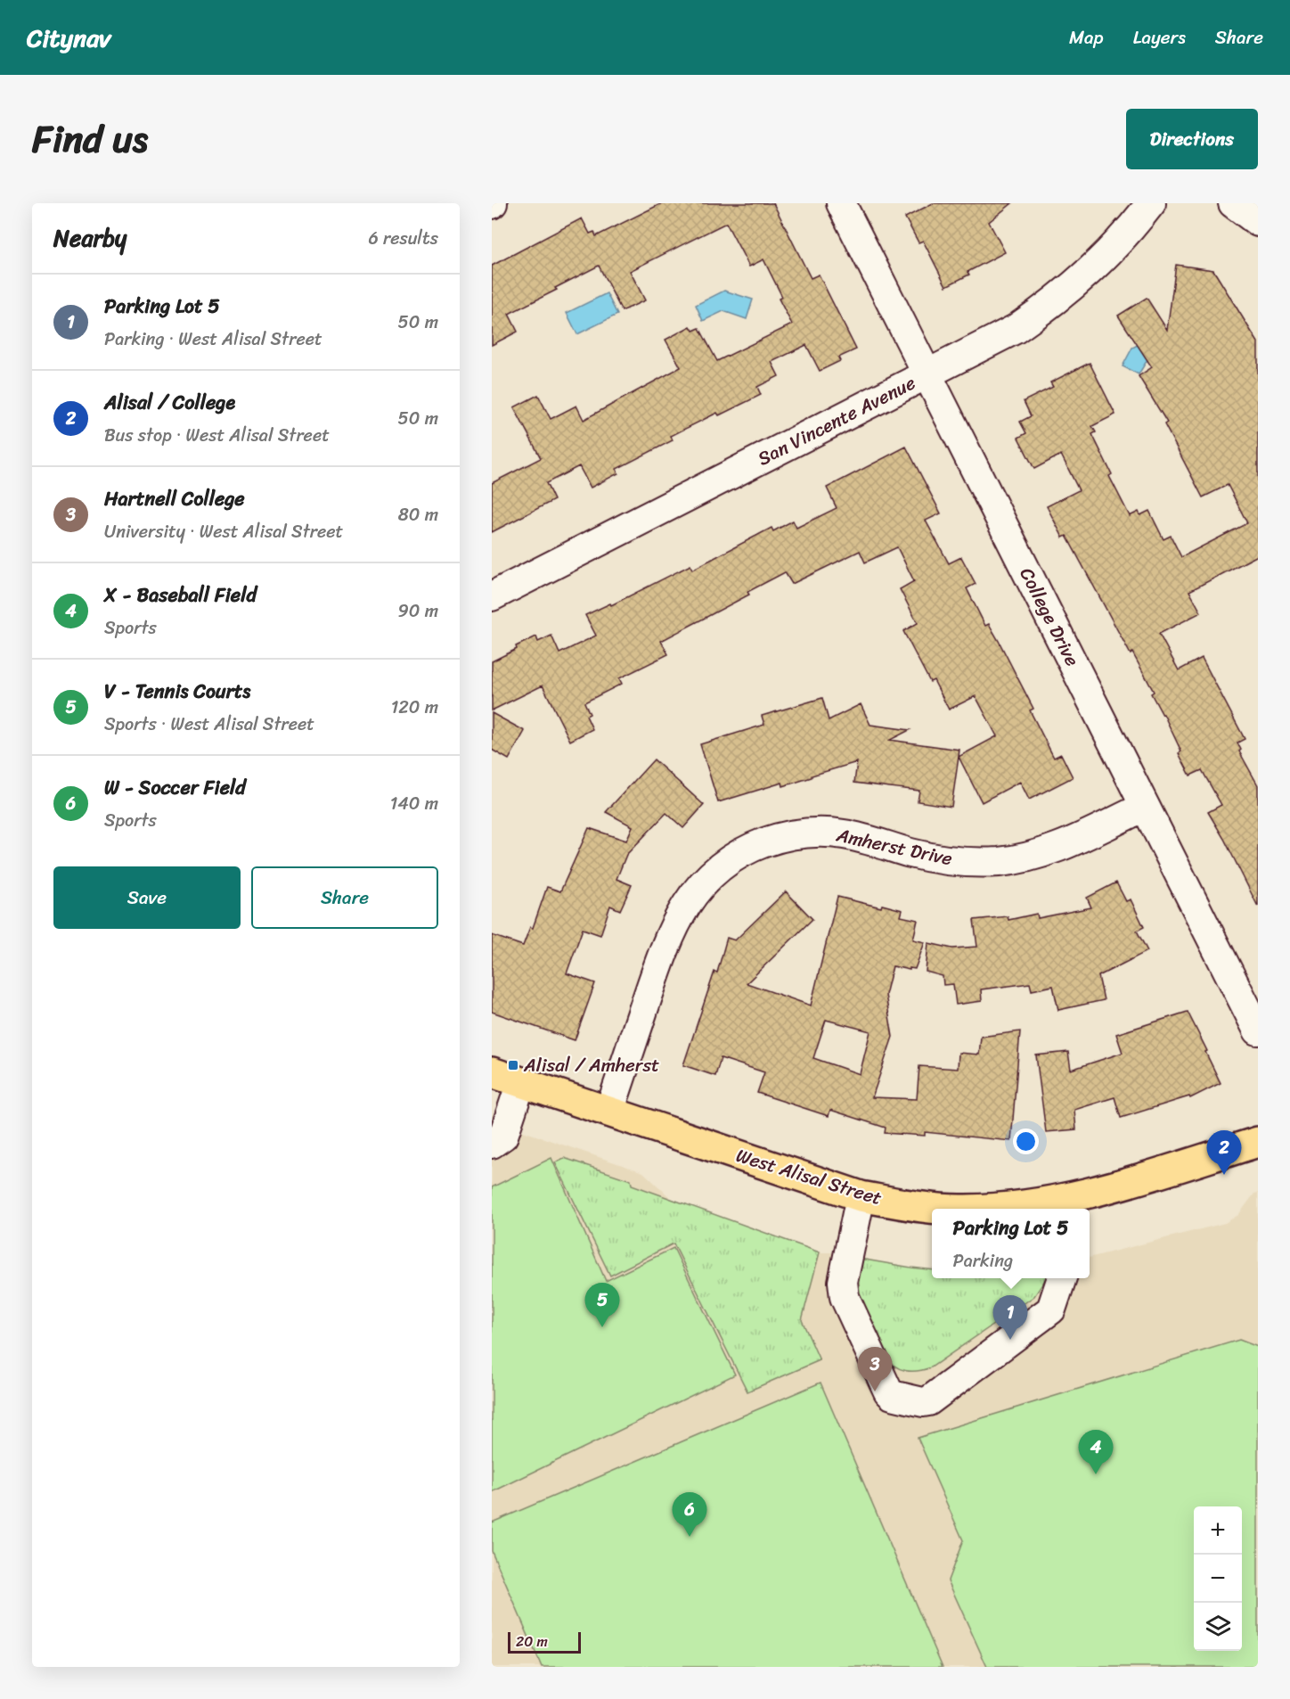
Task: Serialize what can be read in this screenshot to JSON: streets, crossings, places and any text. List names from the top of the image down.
{
  "streets": {
    "main road": ["West Alisal Street"],
    "street": ["San Vincente Avenue", "College Drive", "Amherst Drive"]
  },
  "crossings": [
    ["San Vincente Avenue", "College Drive"],
    ["College Drive", "Amherst Drive"],
    ["Amherst Drive", "West Alisal Street"]
  ],
  "places": {
    "transit": ["Alisal / Amherst"]
  },
  "scale_bar": "20 m",
  "page": {
    "header": "Citynav",
    "nav": ["Map", "Layers", "Share"],
    "title": "Find us",
    "buttons": [
      "Directions",
      ["Save", "Share"]
    ],
    "heading": ["Nearby", "6 results"],
    "list": [
      {
        "mark": "1",
        "name": "Parking Lot 5",
        "note": "Parking · West Alisal Street",
        "value": "50 m"
      },
      {
        "mark": "2",
        "name": "Alisal / College",
        "note": "Bus stop · West Alisal Street",
        "value": "50 m"
      },
      {
        "mark": "3",
        "name": "Hartnell College",
        "note": "University · West Alisal Street",
        "value": "80 m"
      },
      {
        "mark": "4",
        "name": "X - Baseball Field",
        "note": "Sports",
        "value": "90 m"
      },
      {
        "mark": "5",
        "name": "V - Tennis Courts",
        "note": "Sports · West Alisal Street",
        "value": "120 m"
      },
      {
        "mark": "6",
        "name": "W - Soccer Field",
        "note": "Sports",
        "value": "140 m"
      }
    ],
    "pins": [
      "2",
      "5",
      "1",
      "3",
      "4",
      "6"
    ],
    "popup": ["Parking Lot 5", "Parking"],
    "map_buttons": ["+", "−"],
    "scale": "20 m"
  }
}
